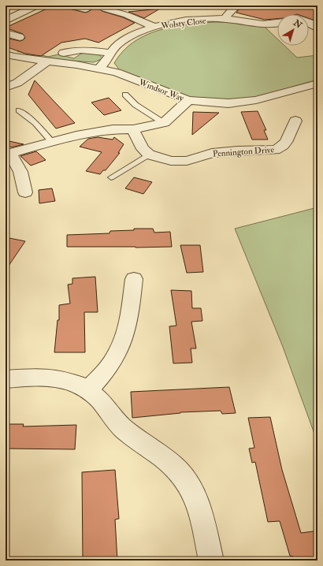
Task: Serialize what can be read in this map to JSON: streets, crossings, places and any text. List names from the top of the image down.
{
  "streets": {
    "street": ["Wolsty Close", "Windsor Way", "Pennington Drive"]
  },
  "crossings": [
    ["Wolsty Close", "Windsor Way"]
  ],
  "north": "top right"
}
